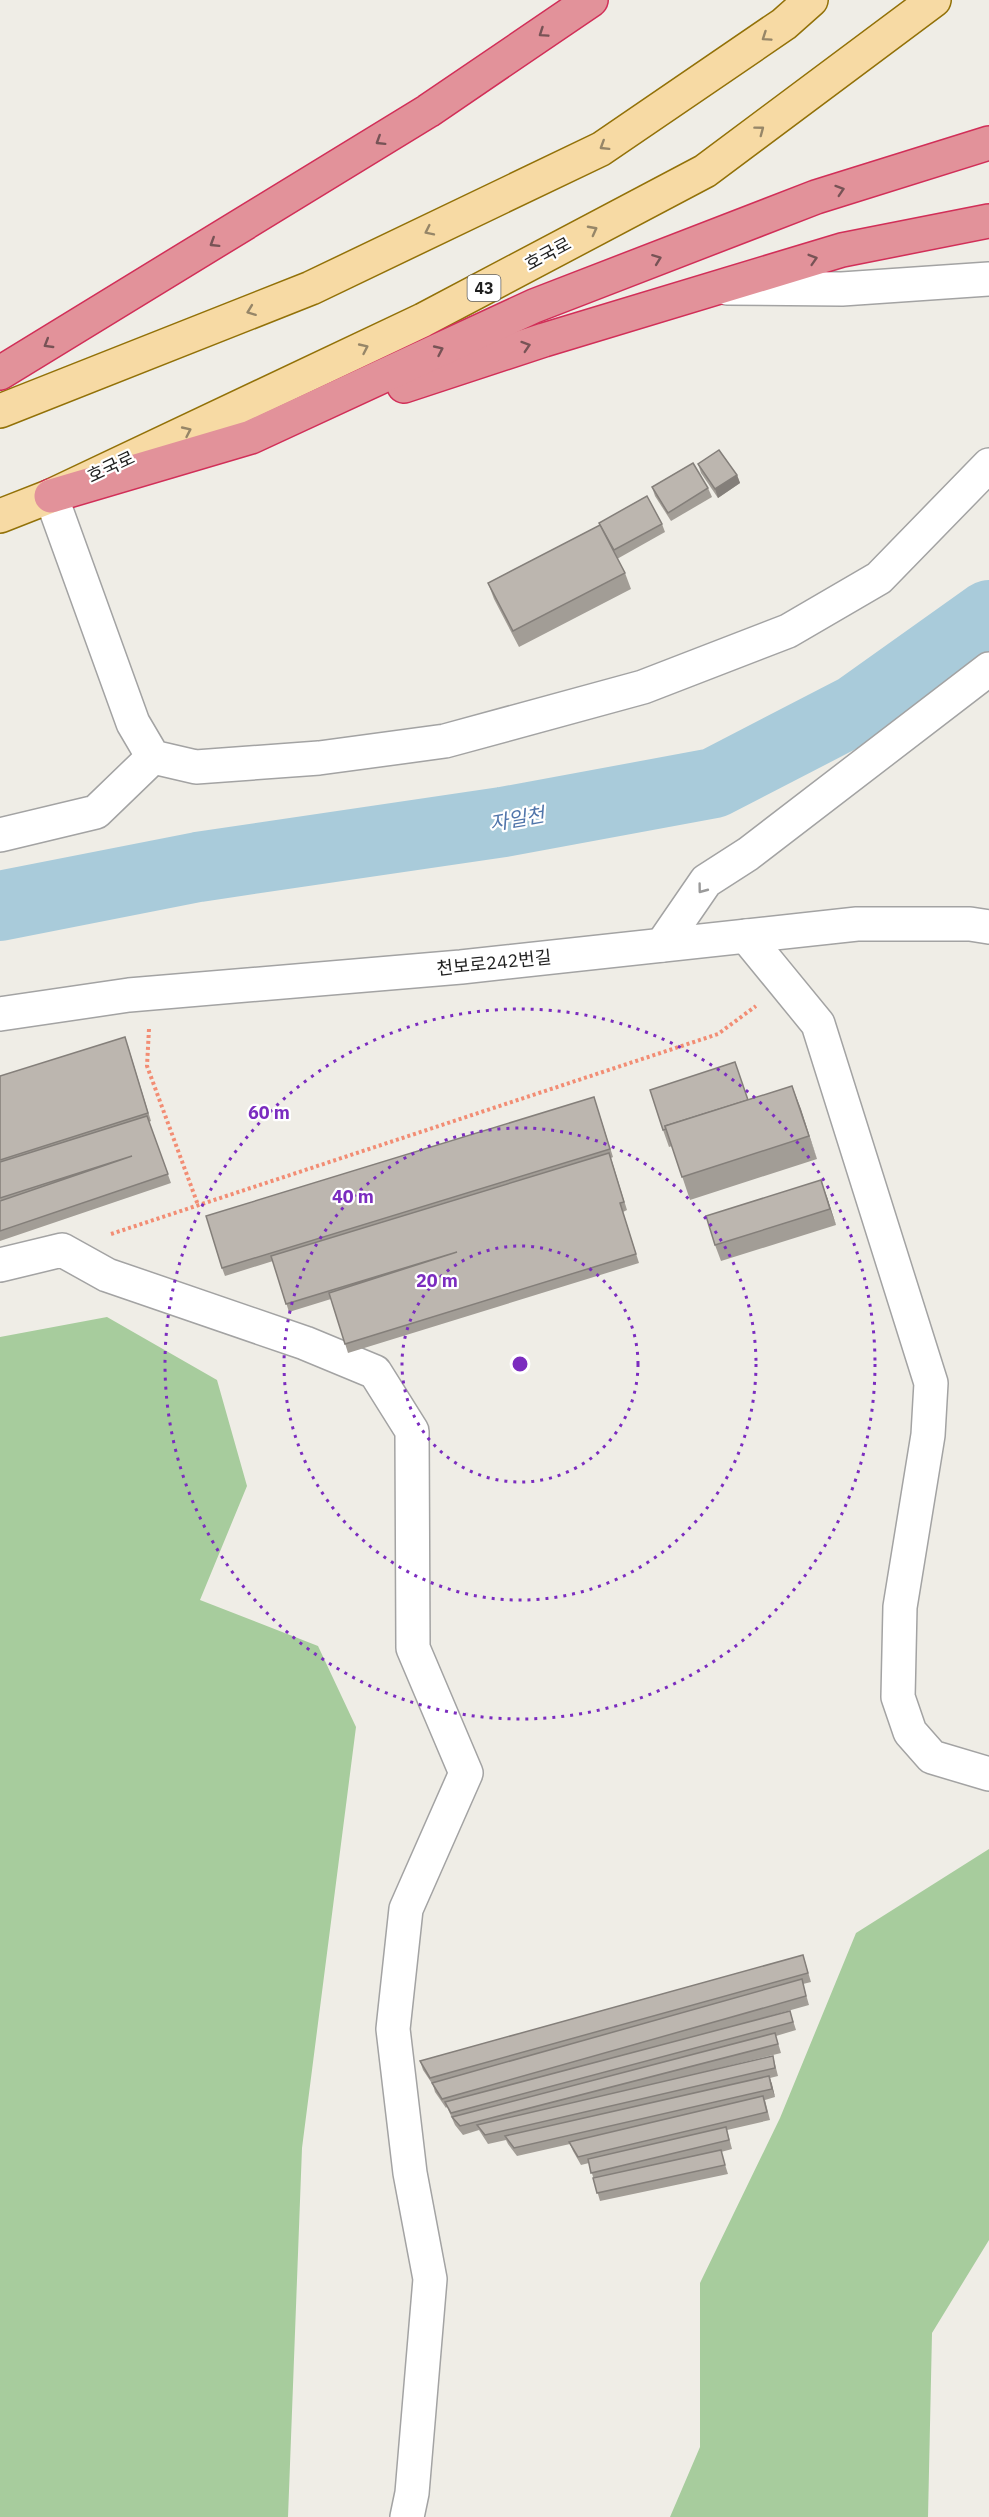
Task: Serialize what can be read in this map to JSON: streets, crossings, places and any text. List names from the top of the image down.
{
  "streets": {
    "main road": ["호국로", "43"],
    "street": ["천보로242번길"]
  },
  "water": ["자일천"],
  "rings": ["60 m", "40 m", "20 m"]
}
